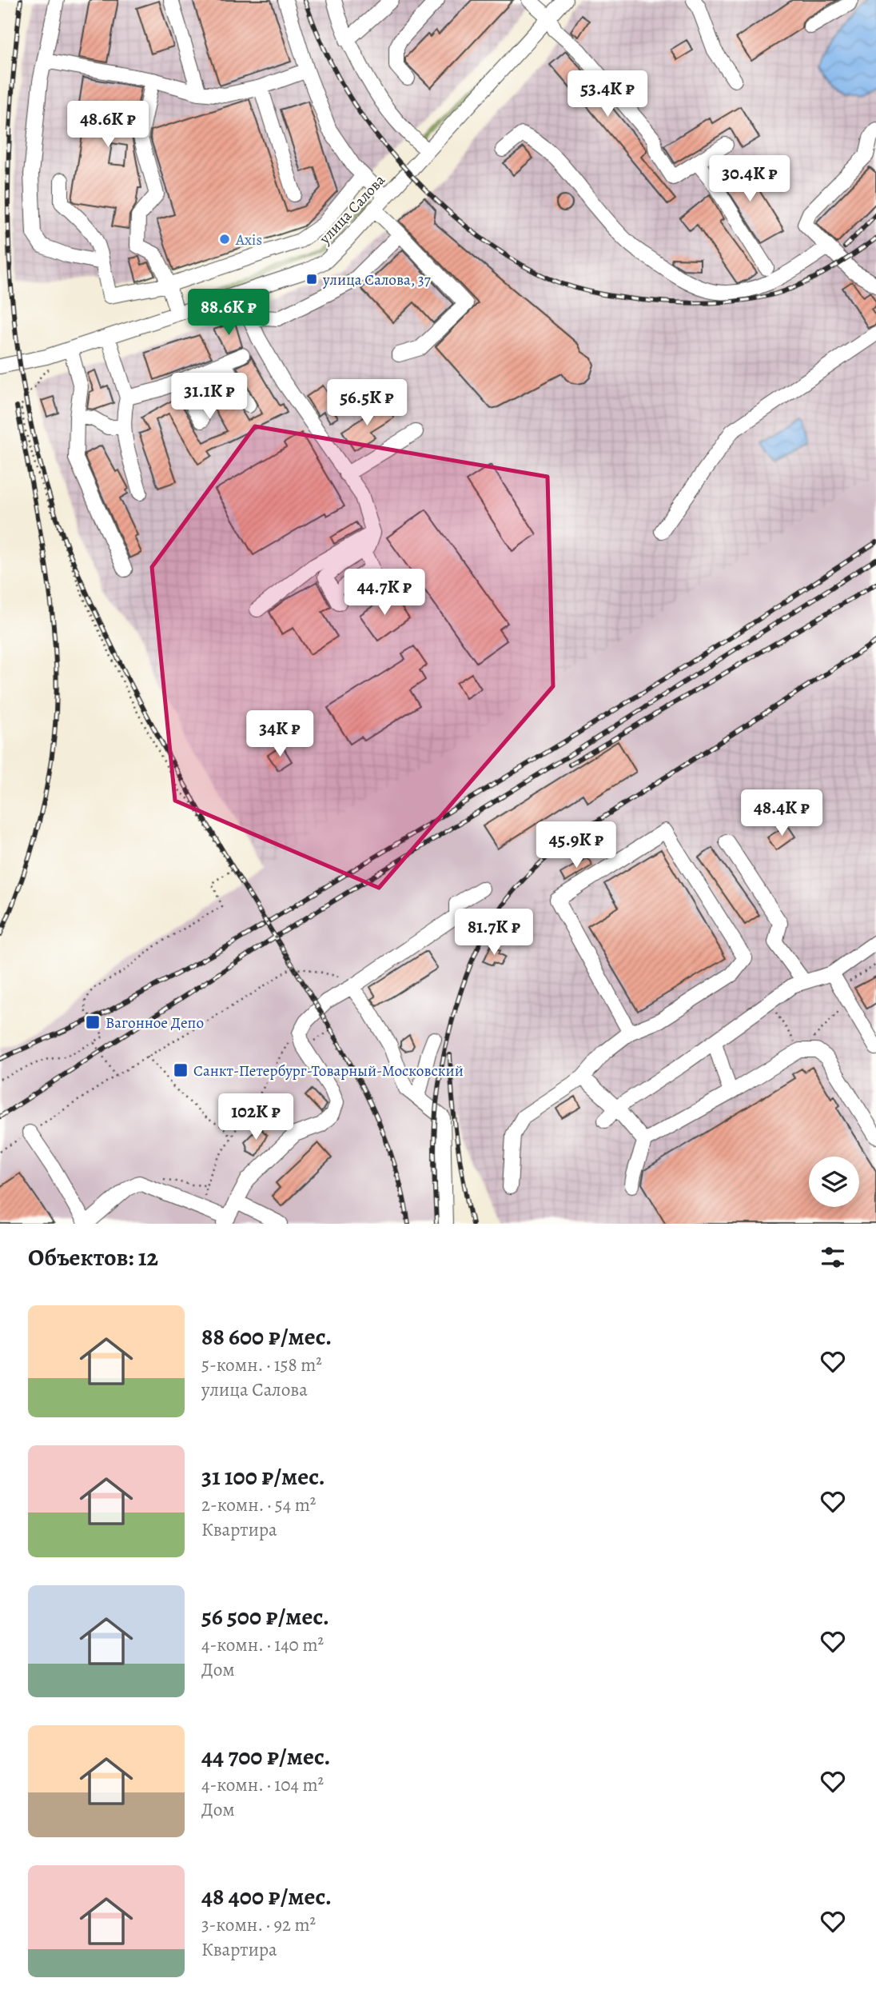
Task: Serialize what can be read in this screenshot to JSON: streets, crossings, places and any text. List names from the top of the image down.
{
  "streets": {
    "street": ["улица Салова"]
  },
  "places": {
    "other": ["Axis"],
    "transit": ["улица Салова, 37", "Вагонное Депо", "Санкт-Петербург-Товарный-Московский"]
  },
  "page": {
    "price": [
      "53.4K ₽",
      "48.6K ₽",
      "30.4K ₽",
      "88.6K ₽",
      "31.1K ₽",
      "56.5K ₽",
      "44.7K ₽",
      "34K ₽",
      "48.4K ₽",
      "45.9K ₽",
      "81.7K ₽",
      "102K ₽"
    ],
    "heading": "Объектов: 12",
    "list": [
      {
        "name": "88 600 ₽/мес.",
        "note": "5-комн. · 158 m² · улица Салова"
      },
      {
        "name": "31 100 ₽/мес.",
        "note": "2-комн. · 54 m² · Квартира"
      },
      {
        "name": "56 500 ₽/мес.",
        "note": "4-комн. · 140 m² · Дом"
      },
      {
        "name": "44 700 ₽/мес.",
        "note": "4-комн. · 104 m² · Дом"
      },
      {
        "name": "48 400 ₽/мес.",
        "note": "3-комн. · 92 m² · Квартира"
      }
    ]
  }
}
